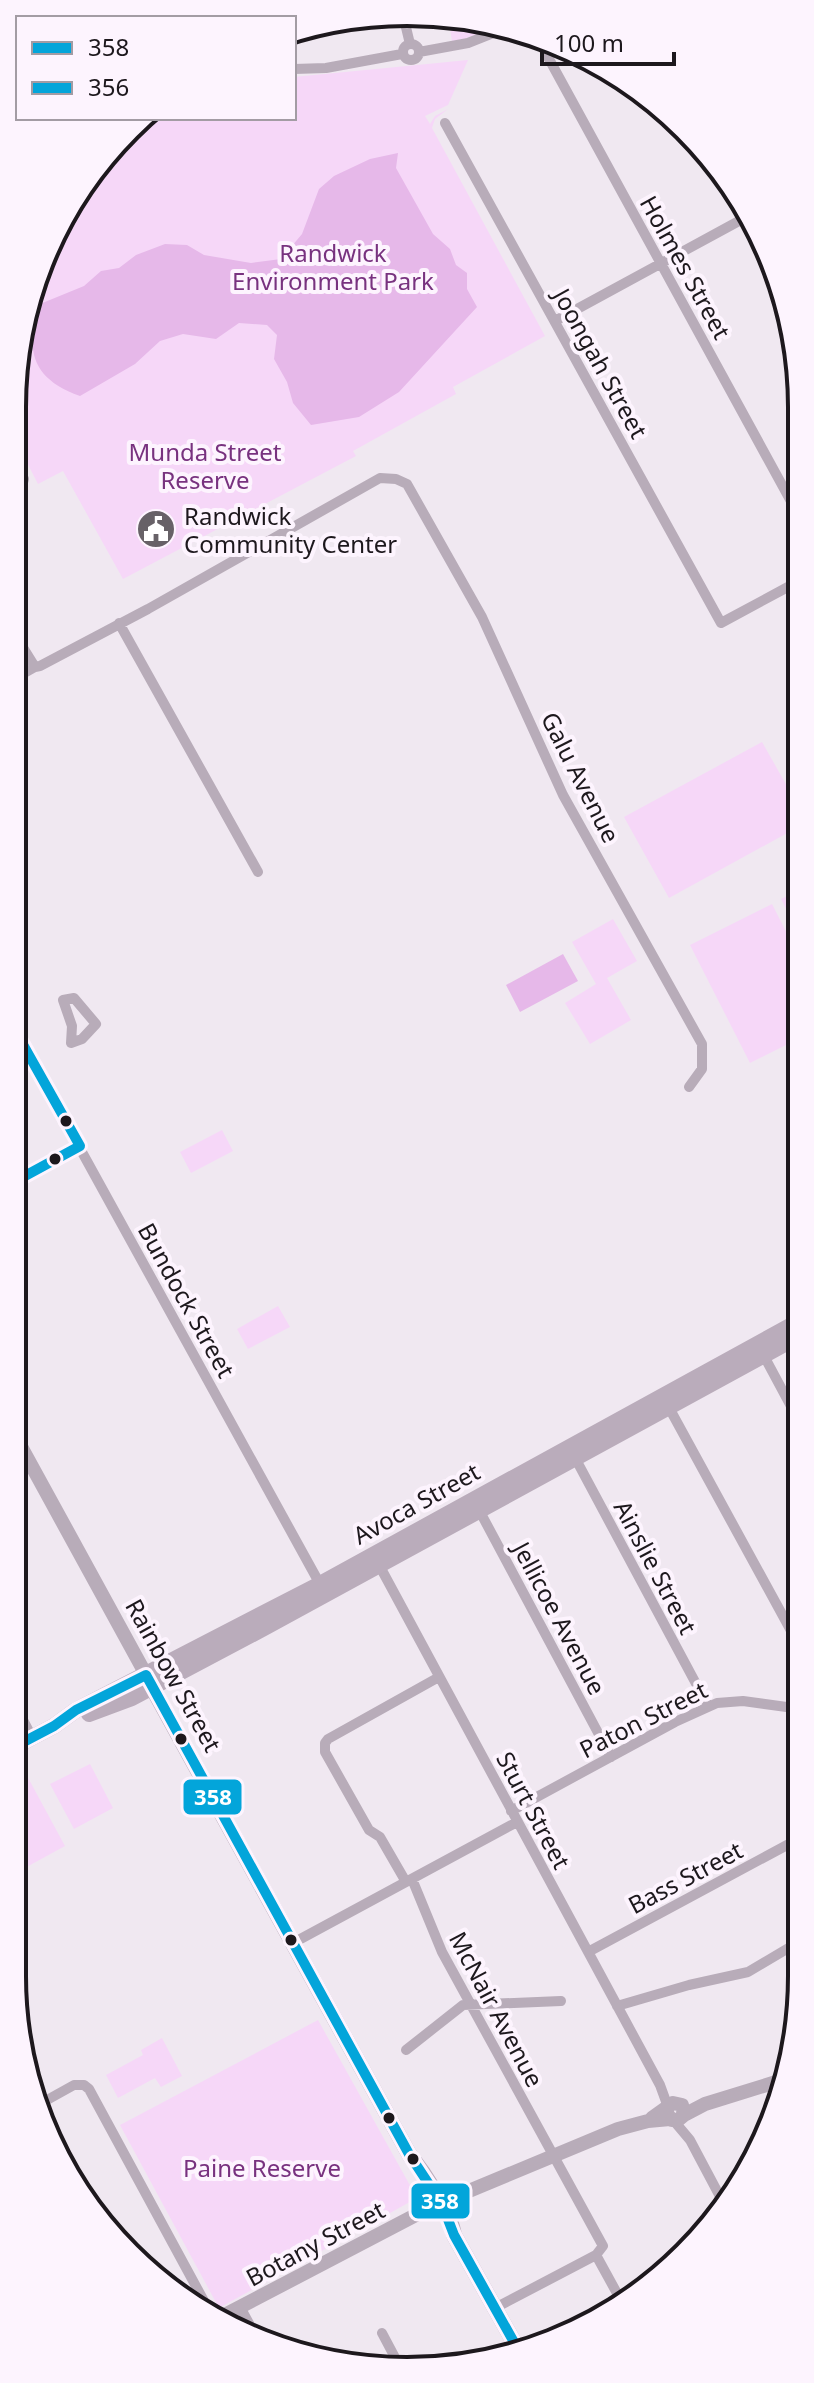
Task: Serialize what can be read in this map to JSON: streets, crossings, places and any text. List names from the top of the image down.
{
  "streets": {
    "main road": ["Avoca Street", "Rainbow Street"],
    "street": [
      "Holmes Street",
      "Joongah Street",
      "Galu Avenue",
      "Bundock Street",
      "Ainslie Street",
      "Jellicoe Avenue",
      "Paton Street",
      "Sturt Street",
      "Bass Street",
      "McNair Avenue",
      "Botany Street"
    ]
  },
  "crossings": [
    ["Bundock Street", "Avoca Street"],
    ["Avoca Street", "Ainslie Street"],
    ["Avoca Street", "Jellicoe Avenue"],
    ["Avoca Street", "Rainbow Street"],
    ["Avoca Street", "Sturt Street"],
    ["Ainslie Street", "Paton Street"],
    ["Jellicoe Avenue", "Paton Street"],
    ["Rainbow Street", "Botany Street"],
    ["Paton Street", "Sturt Street"],
    ["Sturt Street", "Bass Street"],
    ["Sturt Street", "McNair Avenue"],
    ["Sturt Street", "Botany Street"],
    ["McNair Avenue", "Botany Street"]
  ],
  "parks": ["Randwick Environment Park", "Munda Street Reserve", "Paine Reserve"],
  "places": {
    "public building": ["Randwick Community Center"]
  },
  "lines": ["transit line 356", "transit line 358"],
  "legend": ["358", "356"],
  "scale_bar": "100 m"
}
